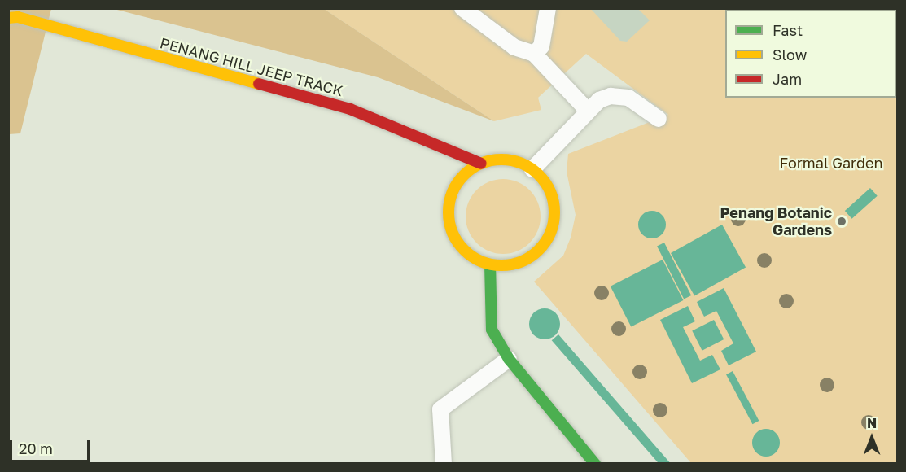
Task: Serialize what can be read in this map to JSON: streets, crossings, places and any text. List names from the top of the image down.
{
  "streets": {
    "street": ["PENANG HILL JEEP TRACK"]
  },
  "parks": ["Formal Garden"],
  "places": ["Penang Botanic Gardens"],
  "legend": ["Fast", "Slow", "Jam"],
  "scale_bar": "20 m",
  "north": "top"
}
